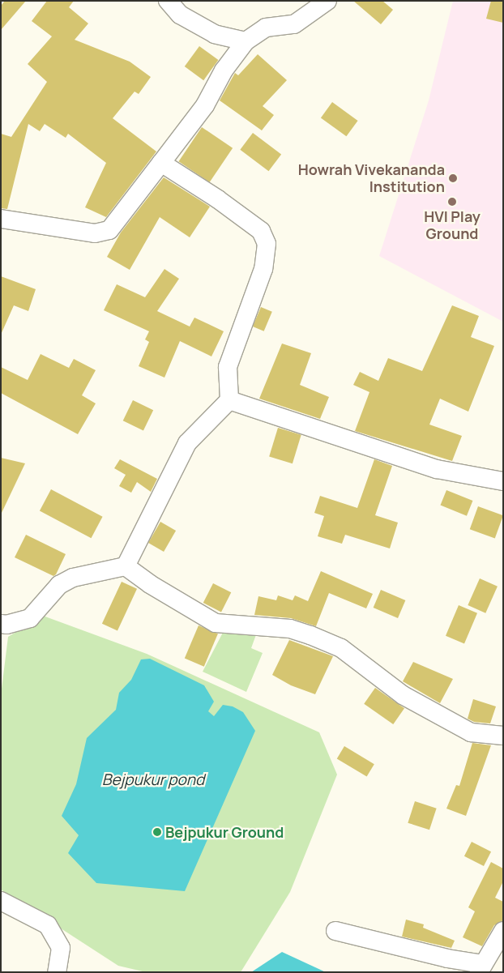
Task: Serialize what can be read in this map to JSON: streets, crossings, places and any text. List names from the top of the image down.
{
  "water": ["Bejpukur pond"],
  "places": ["Howrah Vivekananda Institution", "HVI Play Ground", "Bejpukur Ground"]
}
